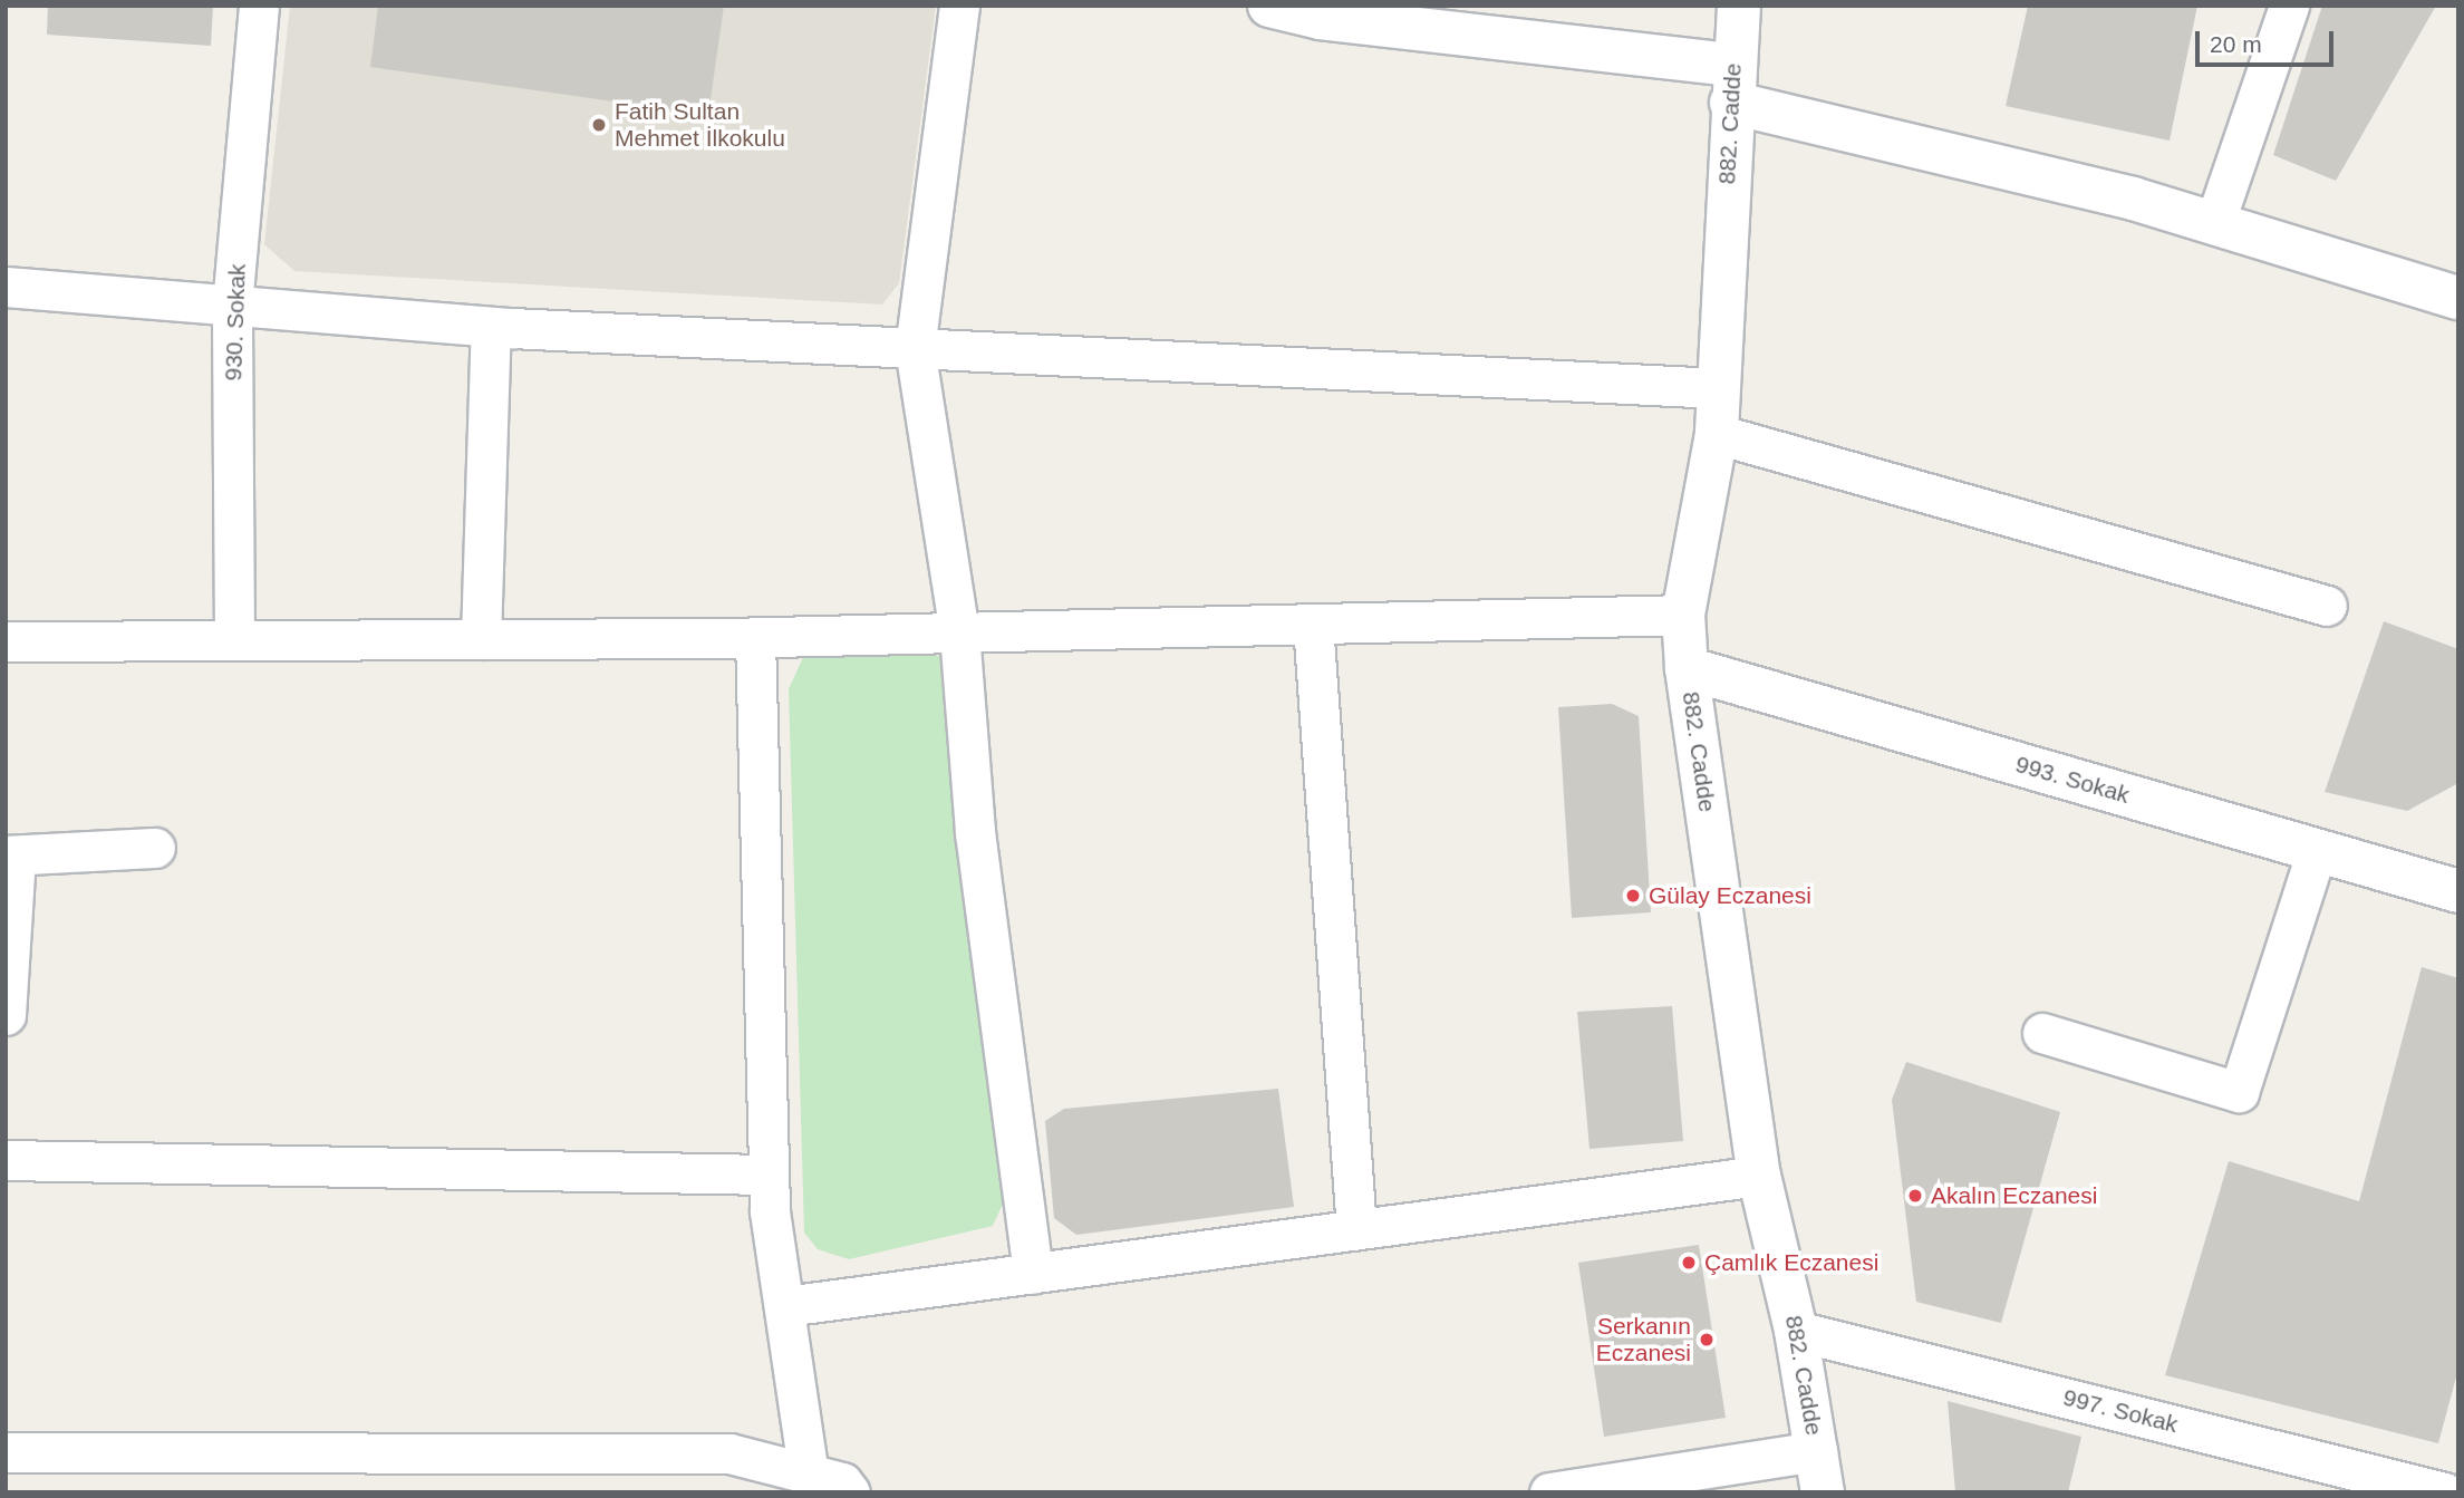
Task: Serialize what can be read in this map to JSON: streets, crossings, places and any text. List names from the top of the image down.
{
  "streets": {
    "street": [
      "882. Cadde",
      "930. Sokak",
      "993. Sokak",
      "997. Sokak"
    ]
  },
  "crossings": [
    ["882. Cadde", "993. Sokak"],
    ["882. Cadde", "997. Sokak"]
  ],
  "places": [
    "Fatih Sultan Mehmet İlkokulu",
    "Gülay Eczanesi",
    "Akalın Eczanesi",
    "Çamlık Eczanesi",
    "Serkanın Eczanesi"
  ],
  "scale_bar": "20 m"
}
